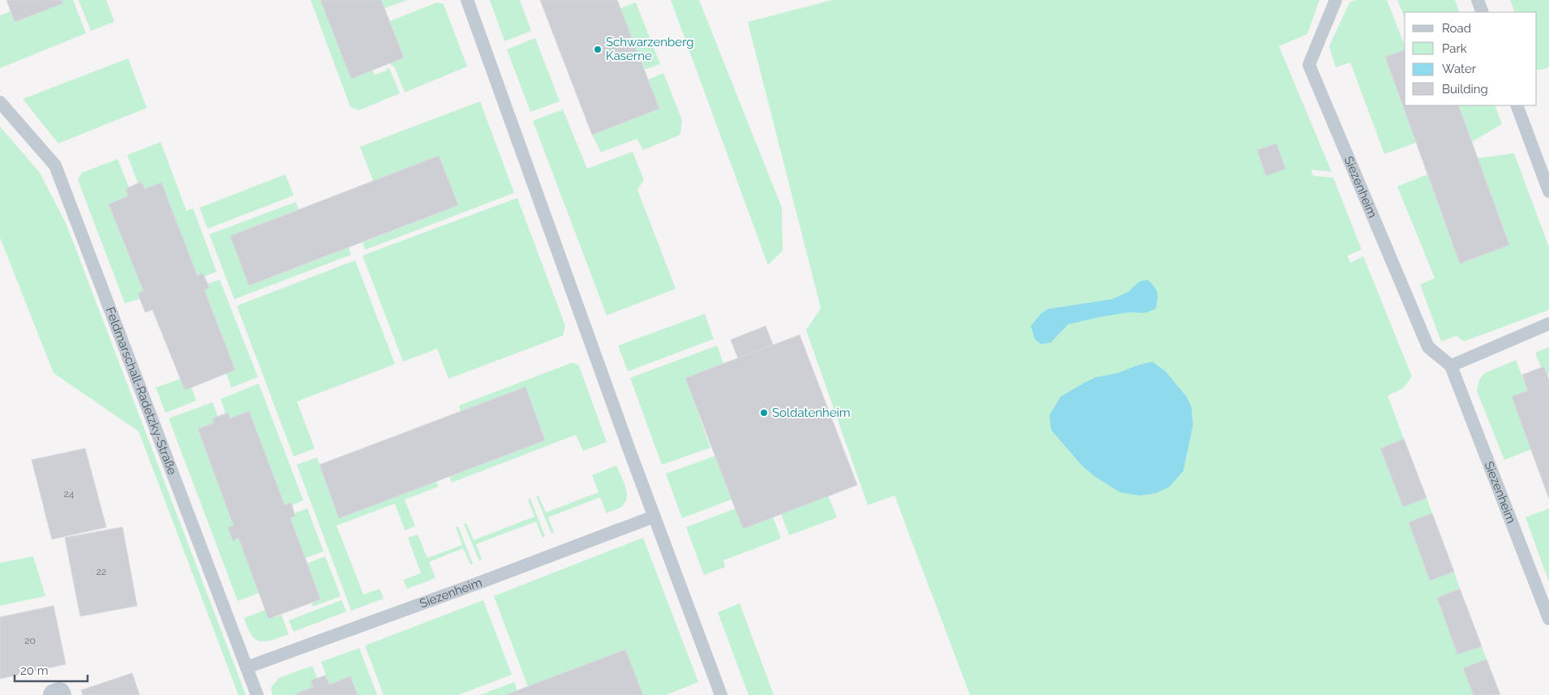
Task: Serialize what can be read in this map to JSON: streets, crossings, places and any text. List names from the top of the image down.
{
  "streets": {
    "lane": ["Siezenheim", "Feldmarschall-Radetzky-Straße"]
  },
  "crossings": [
    ["Siezenheim", "Feldmarschall-Radetzky-Straße"]
  ],
  "places": ["Schwarzenberg Kaserne", "Soldatenheim"],
  "house_numbers": ["24", "22", "20"],
  "legend": [
    "Road",
    "Park",
    "Water",
    "Building"
  ],
  "scale_bar": "20 m"
}
